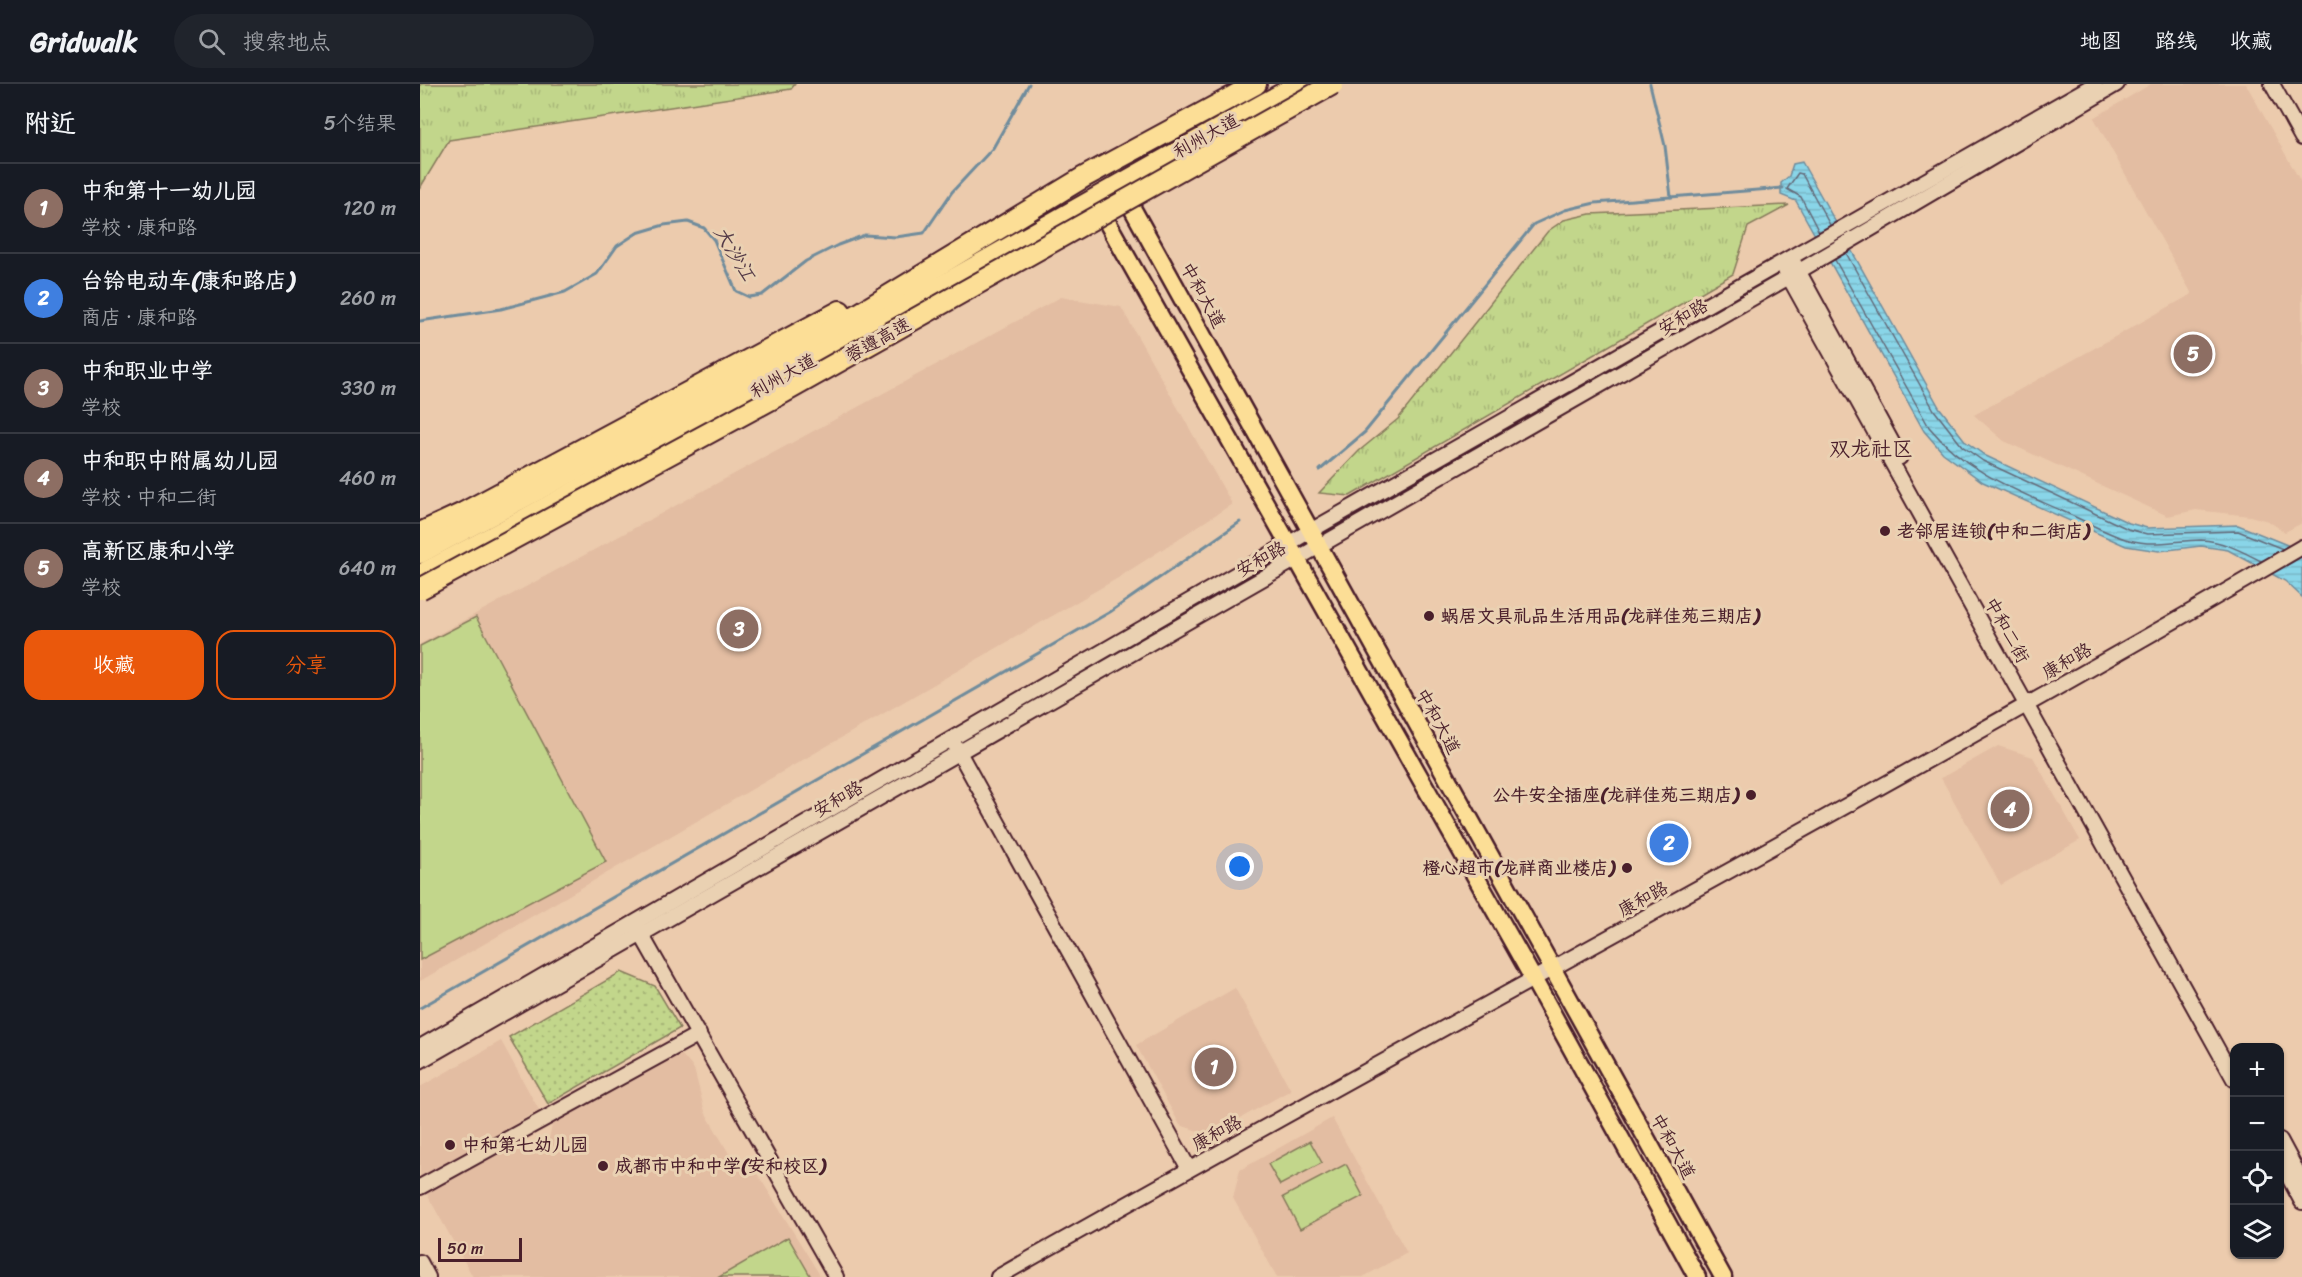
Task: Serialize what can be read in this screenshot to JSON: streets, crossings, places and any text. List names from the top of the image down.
{
  "streets": {
    "highway": ["利州大道", "蓉遵高速"],
    "main road": ["中和大道"],
    "street": ["安和路", "中和二街", "康和路"]
  },
  "crossings": [
    ["利州大道", "中和大道"],
    ["中和大道", "安和路"],
    ["中和大道", "康和路"],
    ["安和路", "中和二街"],
    ["中和二街", "康和路"]
  ],
  "districts": ["双龙社区"],
  "water": ["大沙江"],
  "places": [
    "老邻居连锁(中和二街店)",
    "蜗居文具礼品生活用品(龙祥佳苑三期店)",
    "公牛安全插座(龙祥佳苑三期店)",
    "橙心超市(龙祥商业楼店)",
    "中和第七幼儿园",
    "成都市中和中学(安和校区)"
  ],
  "scale_bar": "50 m",
  "page": {
    "header": "Gridwalk",
    "search": "搜索地点",
    "nav": ["地图", "路线", "收藏"],
    "heading": ["附近", "5个结果"],
    "list": [
      {
        "mark": "1",
        "name": "中和第十一幼儿园",
        "note": "学校 · 康和路",
        "value": "120 m"
      },
      {
        "mark": "2",
        "name": "台铃电动车(康和路店)",
        "note": "商店 · 康和路",
        "value": "260 m"
      },
      {
        "mark": "3",
        "name": "中和职业中学",
        "note": "学校",
        "value": "330 m"
      },
      {
        "mark": "4",
        "name": "中和职中附属幼儿园",
        "note": "学校 · 中和二街",
        "value": "460 m"
      },
      {
        "mark": "5",
        "name": "高新区康和小学",
        "note": "学校",
        "value": "640 m"
      }
    ],
    "pins": [
      "5",
      "3",
      "4",
      "2",
      "1"
    ],
    "buttons": ["收藏", "分享"],
    "map_buttons": ["+", "−"],
    "scale": "50 m"
  }
}
